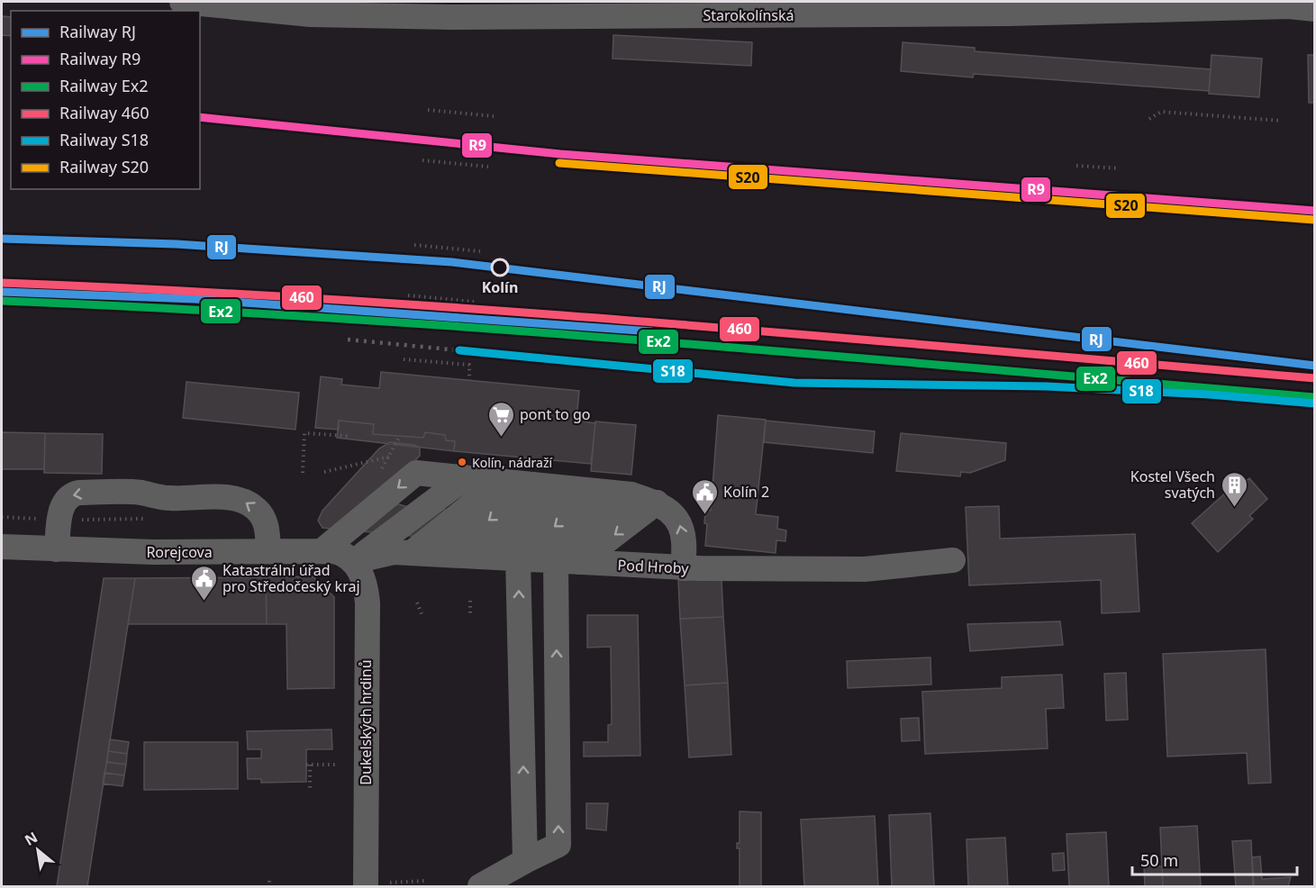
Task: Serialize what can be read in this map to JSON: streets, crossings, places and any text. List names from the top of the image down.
{
  "streets": {
    "street": [
      "Starokolínská",
      "Rorejcova",
      "Pod Hroby",
      "Dukelských hrdinů"
    ]
  },
  "crossings": [
    ["Rorejcova", "Pod Hroby"],
    ["Rorejcova", "Dukelských hrdinů"],
    ["Pod Hroby", "Dukelských hrdinů"]
  ],
  "places": {
    "other": ["Kolín", "Kolín, nádraží"],
    "supermarket": ["pont to go"],
    "building": ["Kostel Všech svatých"],
    "public building": ["Kolín 2", "Katastrální úřad pro Středočeský kraj"]
  },
  "lines": [
    "rail line R9",
    "rail line S20",
    "rail line RJ",
    "rail line 460",
    "rail line Ex2",
    "rail line S18"
  ],
  "legend": [
    "Railway RJ",
    "Railway R9",
    "Railway Ex2",
    "Railway 460",
    "Railway S18",
    "Railway S20"
  ],
  "scale_bar": "50 m",
  "north": "top left"
}
